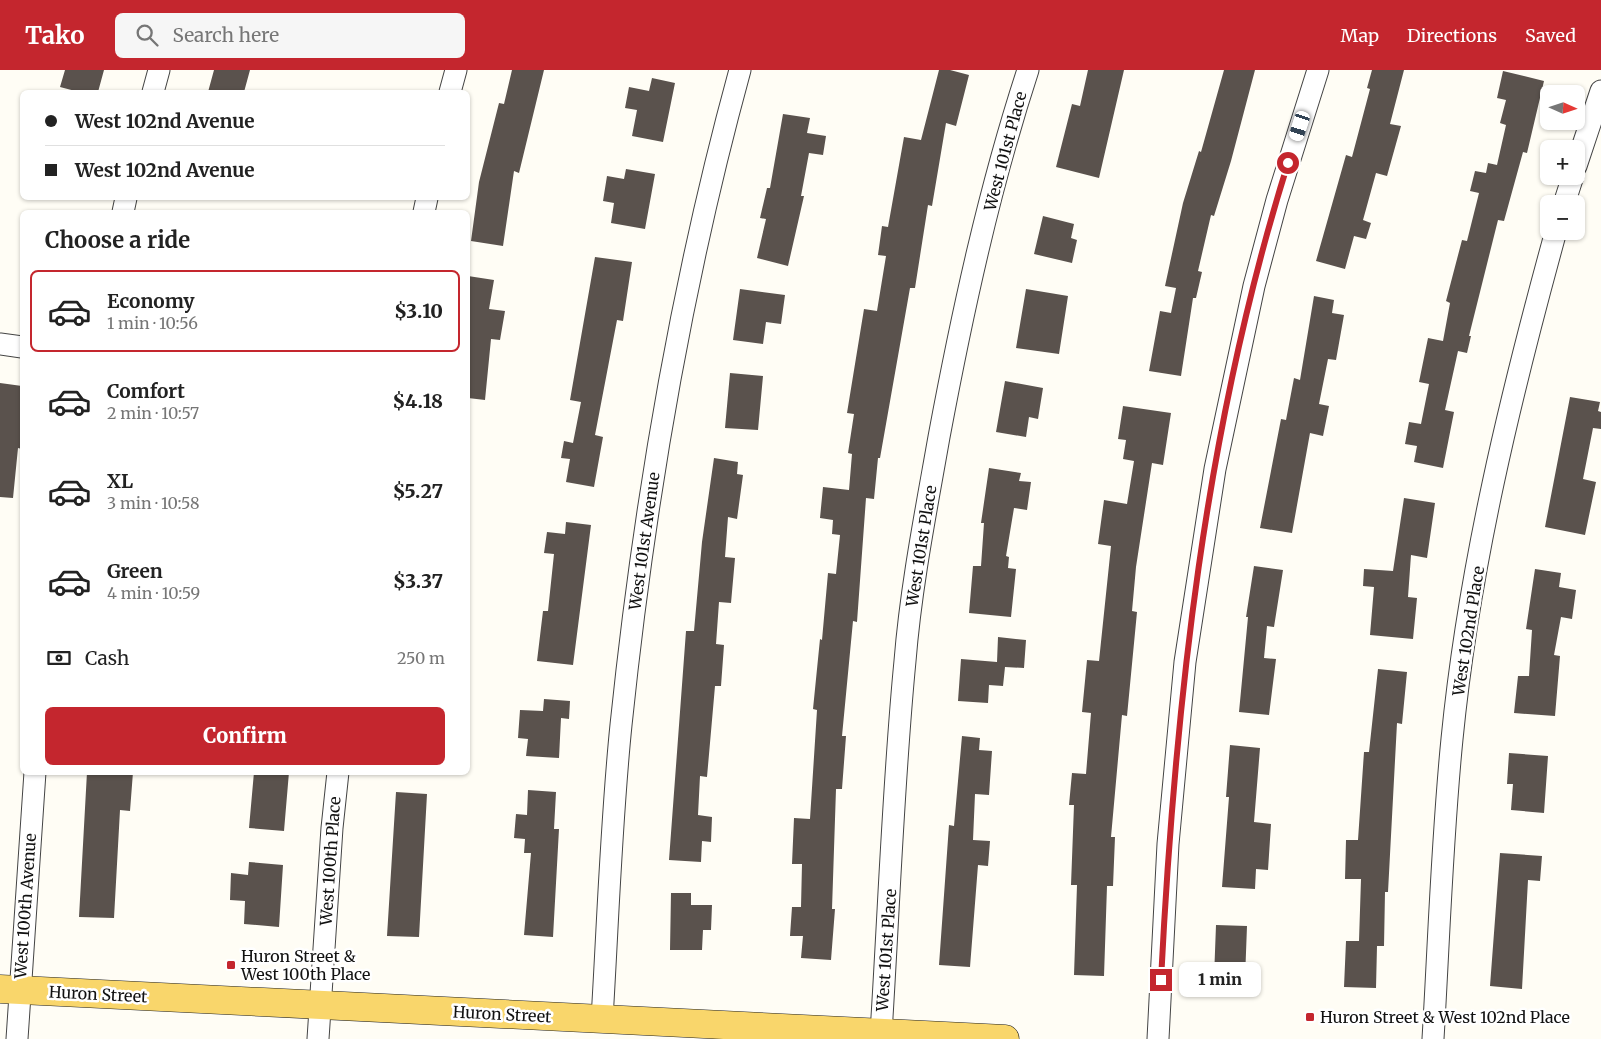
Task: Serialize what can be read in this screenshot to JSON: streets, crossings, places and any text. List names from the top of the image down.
{
  "streets": {
    "main road": ["Huron Street"],
    "street": [
      "West 101st Place",
      "West 101st Avenue",
      "West 102nd Place",
      "West 100th Place",
      "West 100th Avenue"
    ]
  },
  "crossings": [
    ["West 101st Place", "Huron Street"],
    ["West 101st Avenue", "Huron Street"],
    ["West 100th Place", "Huron Street"],
    ["West 100th Avenue", "Huron Street"]
  ],
  "places": {
    "transit": ["Huron Street & West 100th Place", "Huron Street & West 102nd Place"]
  },
  "north": "right",
  "page": {
    "header": "Tako",
    "search": "Search here",
    "nav": ["Map", "Directions", "Saved"],
    "map_buttons": ["+", "−"],
    "banner": ["West 102nd Avenue", "West 102nd Avenue"],
    "heading": "Choose a ride",
    "list": [
      {
        "name": "Economy",
        "note": "1 min · 10:56",
        "value": "$3.10"
      },
      {
        "name": "Comfort",
        "note": "2 min · 10:57",
        "value": "$4.18"
      },
      {
        "name": "XL",
        "note": "3 min · 10:58",
        "value": "$5.27"
      },
      {
        "name": "Green",
        "note": "4 min · 10:59",
        "value": "$3.37"
      }
    ],
    "pay": ["Cash", "250 m"],
    "buttons": "Confirm",
    "bubble": "1 min"
  }
}
